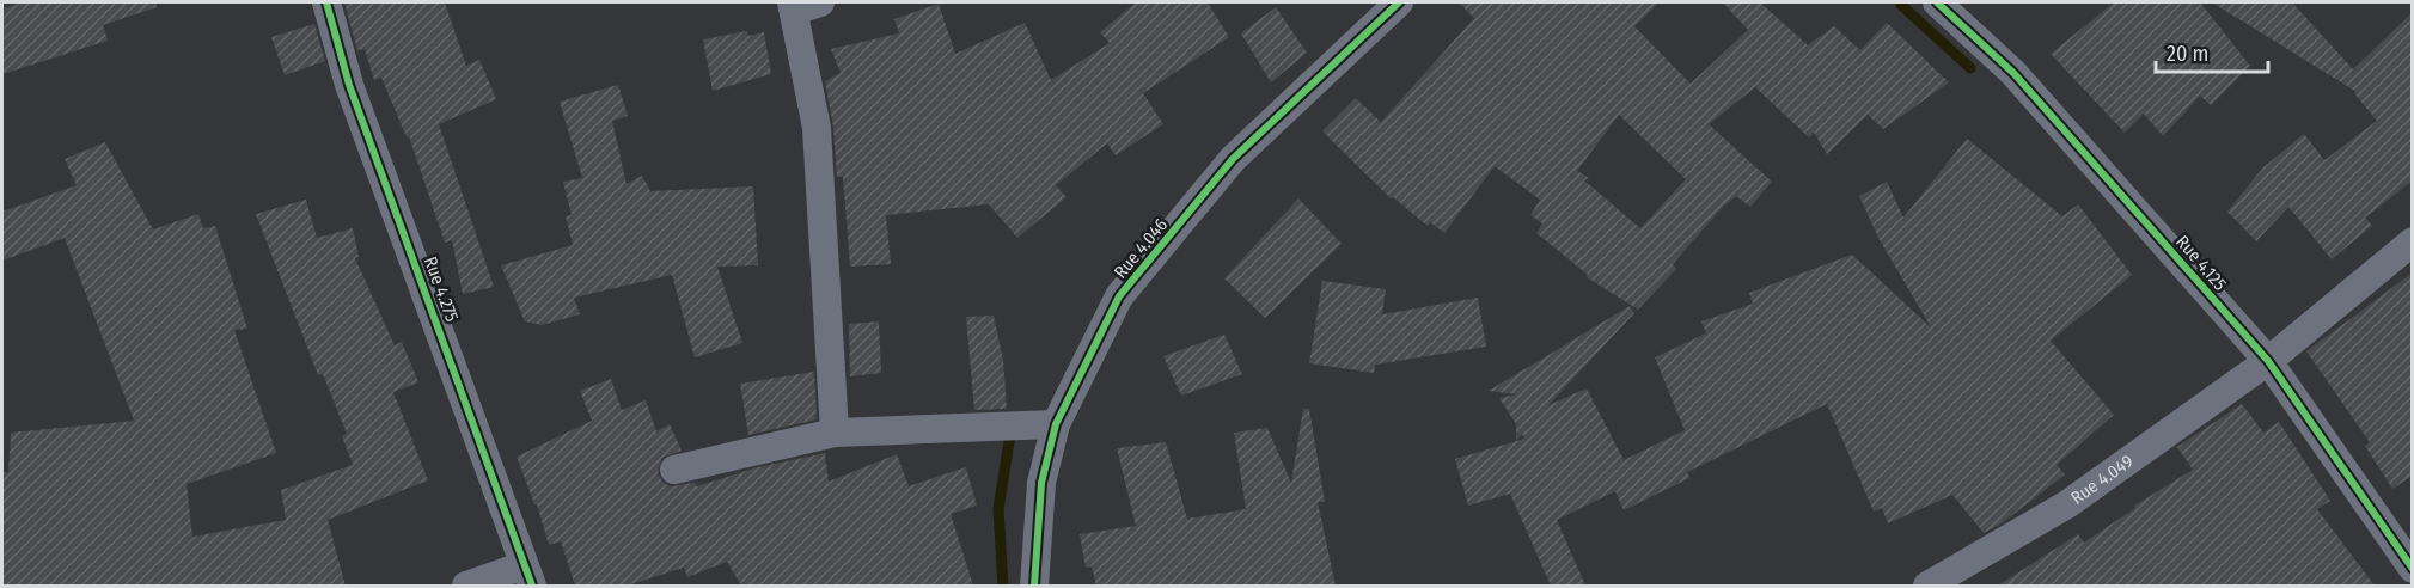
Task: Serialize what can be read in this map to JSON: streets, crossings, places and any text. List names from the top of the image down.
{
  "streets": {
    "street": [
      "Rue 4.046",
      "Rue 4.125",
      "Rue 4.275",
      "Rue 4.049"
    ]
  },
  "crossings": [
    ["Rue 4.125", "Rue 4.049"]
  ],
  "scale_bar": "20 m"
}
